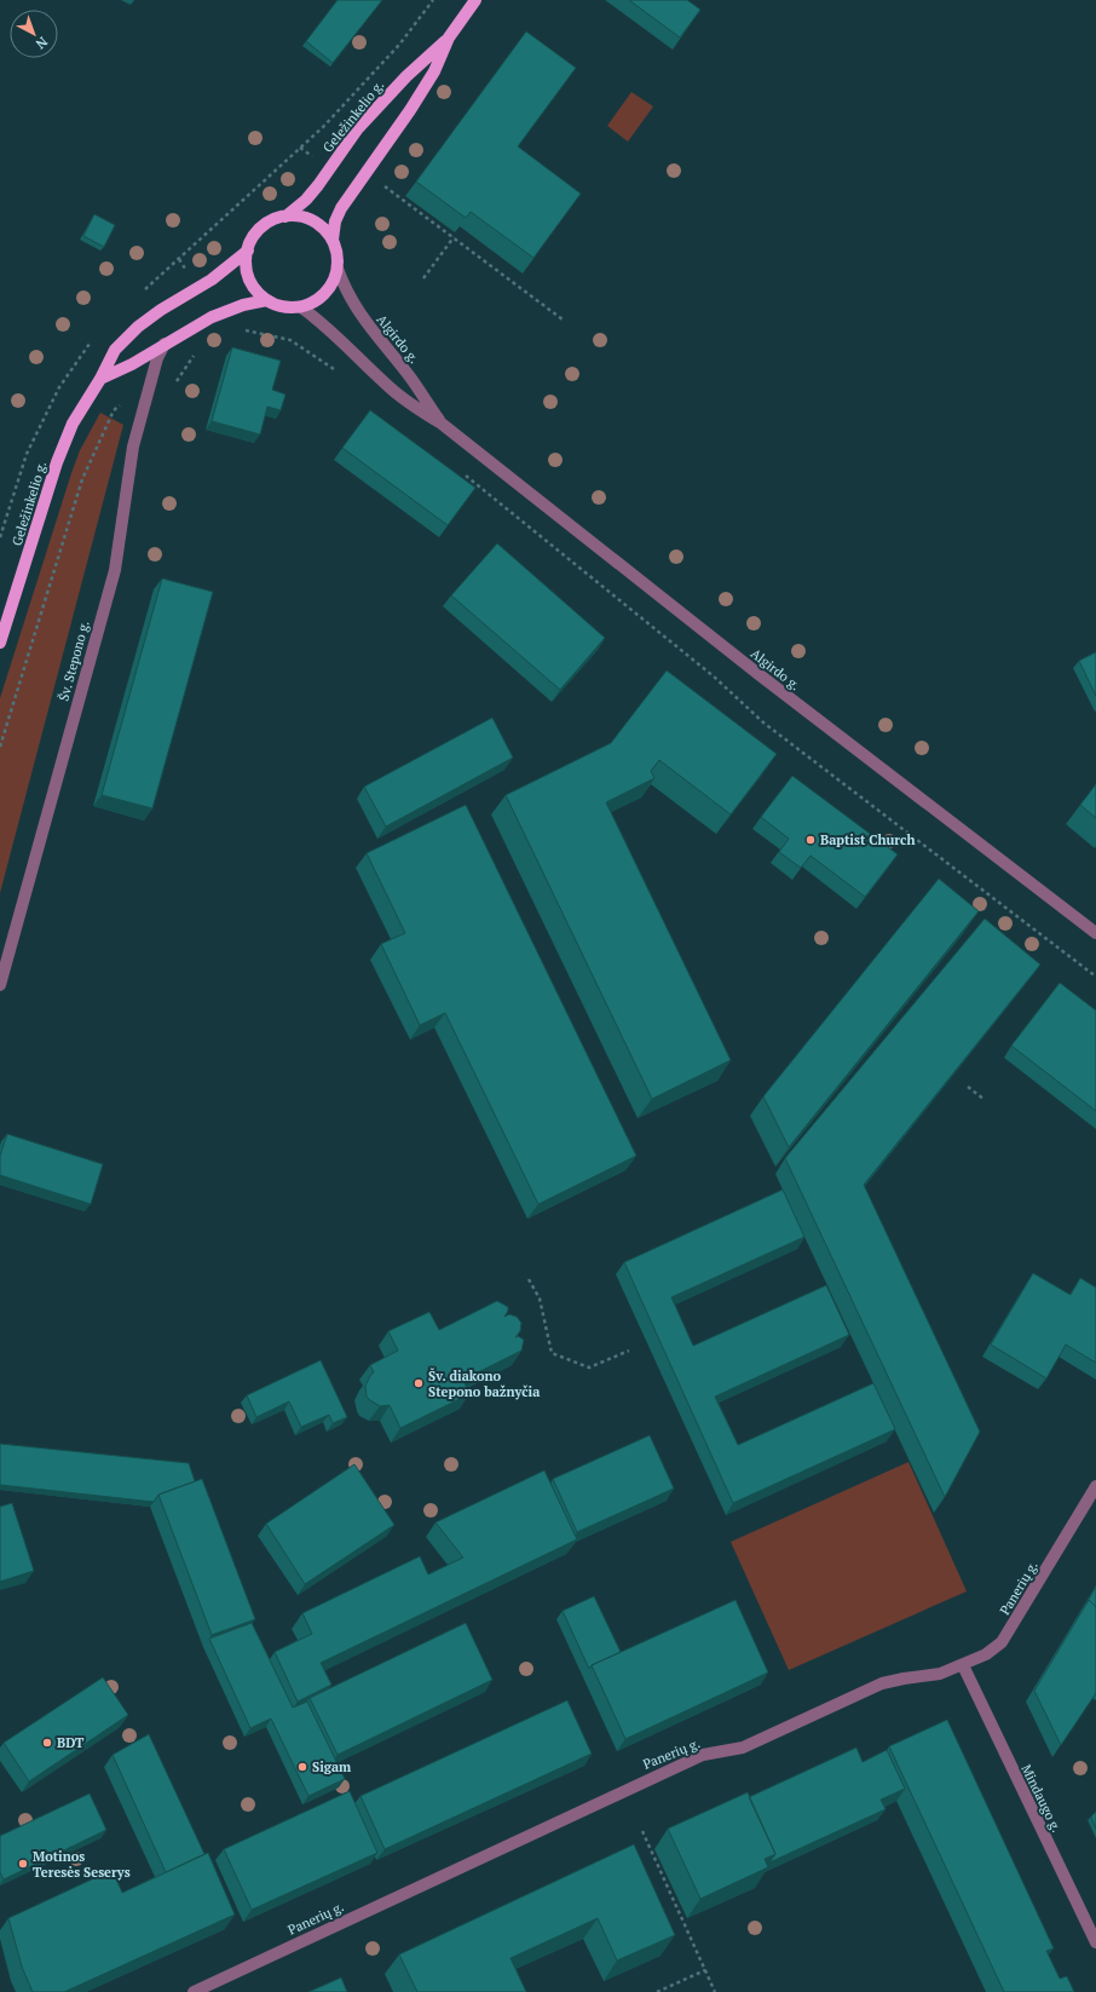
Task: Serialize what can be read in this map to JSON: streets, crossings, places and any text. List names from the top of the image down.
{
  "streets": {
    "main road": ["Geležinkelio g."],
    "street": [
      "Algirdo g.",
      "Šv. Stepono g.",
      "Panerių g.",
      "Mindaugo g."
    ]
  },
  "crossings": [
    ["Geležinkelio g.", "Algirdo g."],
    ["Panerių g.", "Mindaugo g."]
  ],
  "places": [
    "Baptist Church",
    "Šv. diakono Stepono bažnyčia",
    "BDT",
    "Sigam",
    "Motinos Teresės Seserys"
  ],
  "north": "bottom right"
}
